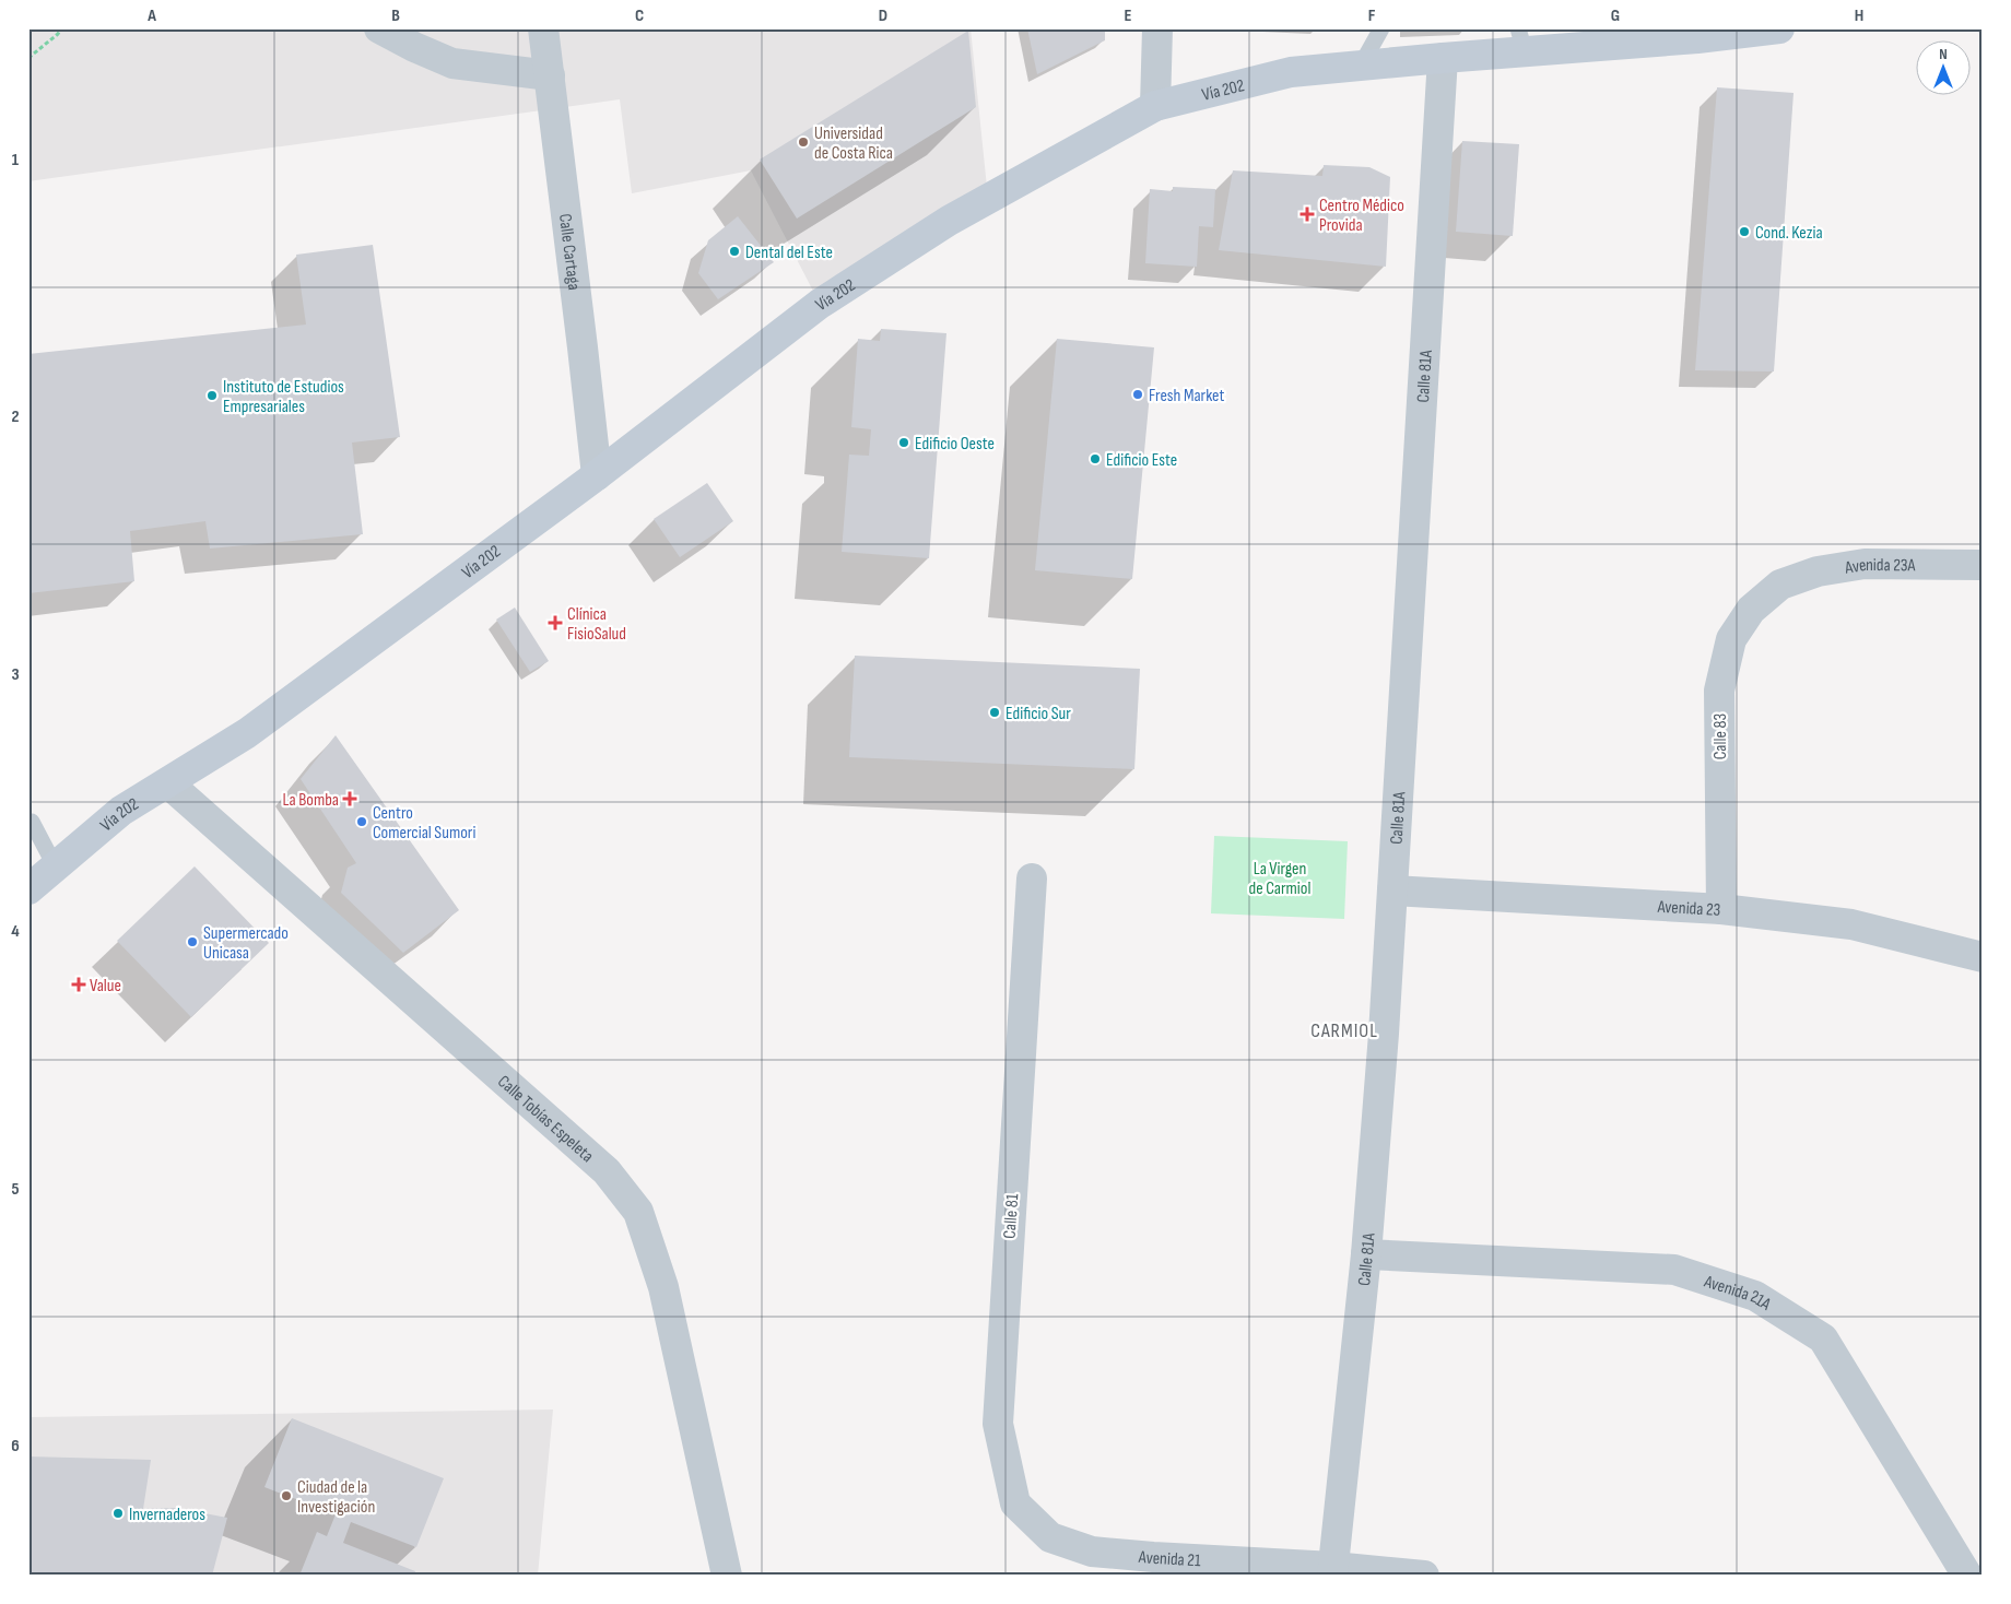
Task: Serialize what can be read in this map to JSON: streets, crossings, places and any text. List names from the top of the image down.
{
  "streets": {
    "main road": ["Vía 202"],
    "street": [
      "Calle Cartaga",
      "Calle 81A",
      "Avenida 23A",
      "Calle 83",
      "Avenida 23",
      "Calle Tobías Espeleta",
      "Calle 81",
      "Avenida 21A",
      "Avenida 21"
    ]
  },
  "crossings": [
    ["Vía 202", "Calle Cartaga"],
    ["Vía 202", "Calle 81A"],
    ["Vía 202", "Calle Tobías Espeleta"],
    ["Calle 81A", "Avenida 23"],
    ["Calle 81A", "Avenida 21A"],
    ["Calle 81A", "Avenida 21"],
    ["Avenida 23A", "Calle 83"],
    ["Calle 83", "Avenida 23"],
    ["Calle 81", "Avenida 21"]
  ],
  "districts": ["CARMIOL"],
  "parks": ["La Virgen de Carmiol"],
  "places": {
    "other": [
      "Universidad de Costa Rica",
      "Cond. Kezia",
      "Dental del Este",
      "Fresh Market",
      "Instituto de Estudios Empresariales",
      "Edificio Oeste",
      "Edificio Este",
      "Edificio Sur",
      "Centro Comercial Sumori",
      "Supermercado Unicasa",
      "Ciudad de la Investigación",
      "Invernaderos"
    ],
    "health": [
      "Centro Médico Provida",
      "Clínica FisioSalud",
      "La Bomba",
      "Value"
    ]
  },
  "north": "top",
  "grid": {
    "columns": [
      "A",
      "B",
      "C",
      "D",
      "E",
      "F",
      "G",
      "H"
    ],
    "rows": [
      "1",
      "2",
      "3",
      "4",
      "5",
      "6"
    ]
  }
}
